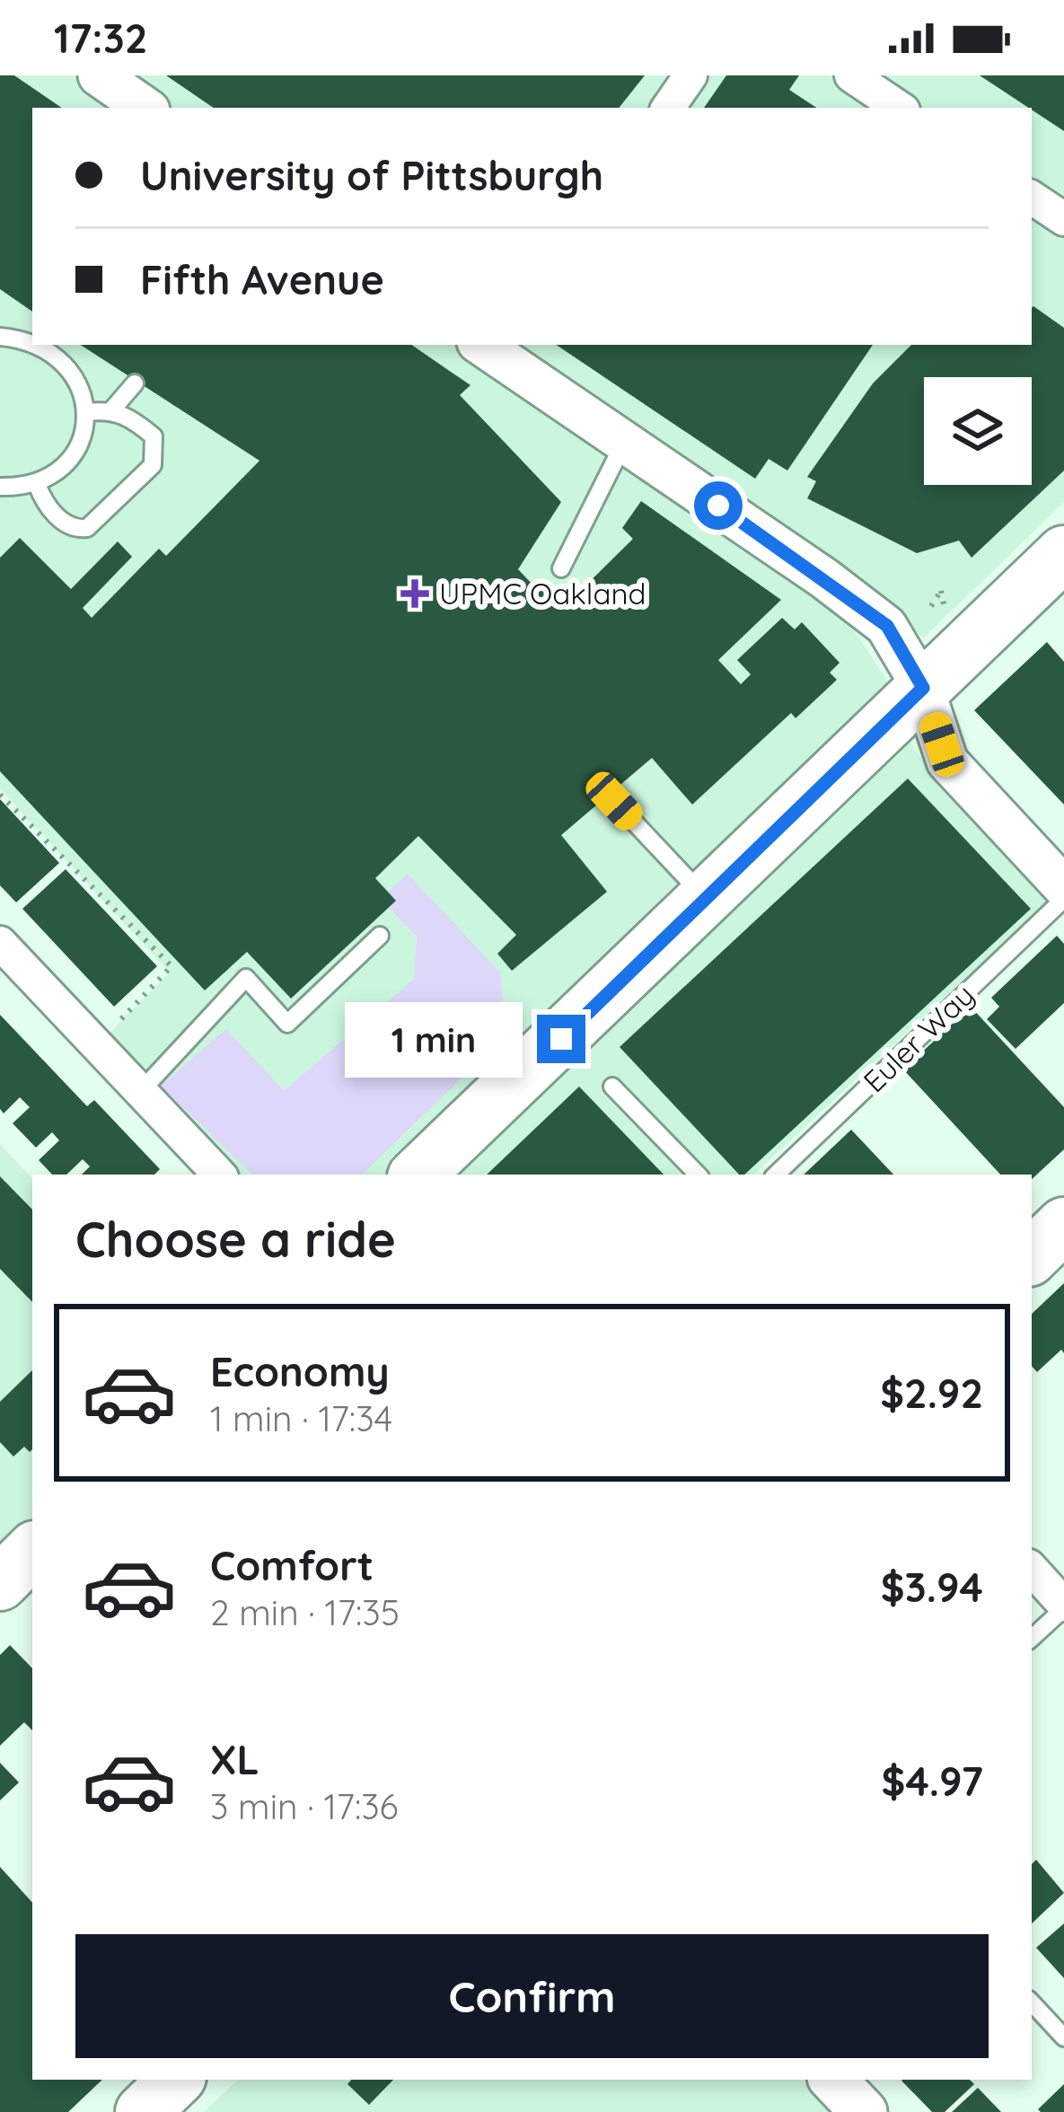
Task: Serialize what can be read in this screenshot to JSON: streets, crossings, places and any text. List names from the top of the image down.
{
  "streets": {
    "lane": ["Euler Way"]
  },
  "places": {
    "health": ["UPMC Oakland"]
  },
  "page": {
    "status": "17:32",
    "banner": ["University of Pittsburgh", "Fifth Avenue"],
    "bubble": "1 min",
    "heading": "Choose a ride",
    "list": [
      {
        "name": "Economy",
        "note": "1 min · 17:34",
        "value": "$2.92"
      },
      {
        "name": "Comfort",
        "note": "2 min · 17:35",
        "value": "$3.94"
      },
      {
        "name": "XL",
        "note": "3 min · 17:36",
        "value": "$4.97"
      }
    ],
    "buttons": "Confirm"
  }
}
